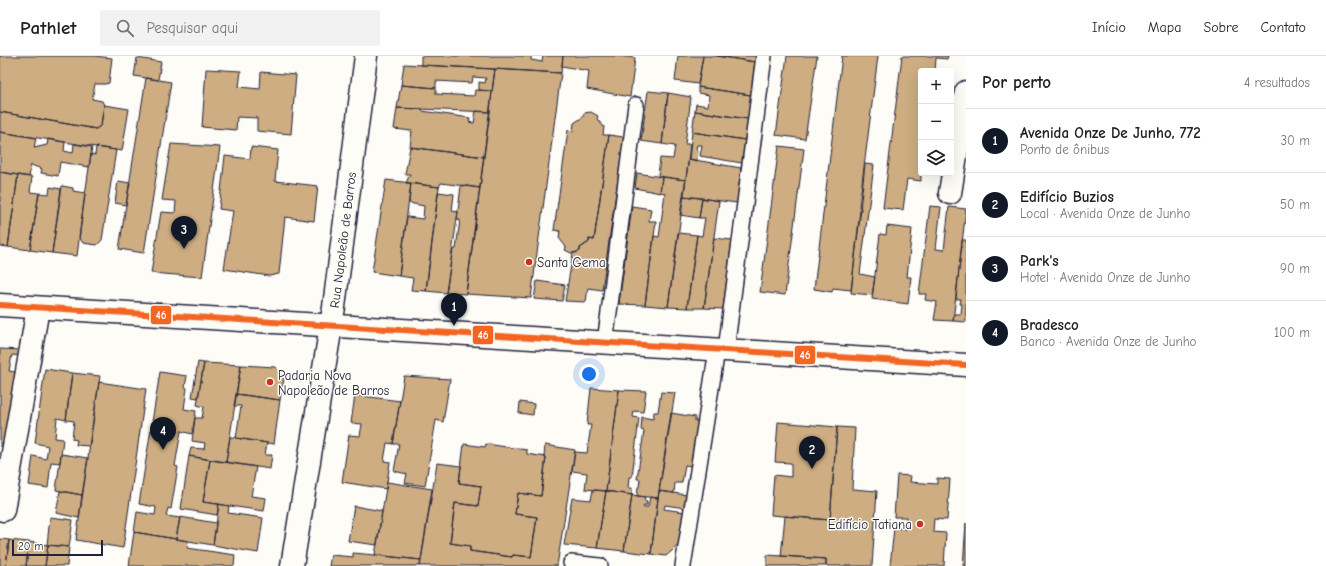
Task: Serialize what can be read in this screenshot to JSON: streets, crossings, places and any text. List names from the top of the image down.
{
  "streets": {
    "street": ["Rua Napoleão de Barros"]
  },
  "places": ["Santa Gema", "Padaria Nova Napoleão de Barros", "Edifício Tatiana"],
  "lines": ["transit line 46"],
  "scale_bar": "20 m",
  "page": {
    "header": "Pathlet",
    "search": "Pesquisar aqui",
    "nav": [
      "Início",
      "Mapa",
      "Sobre",
      "Contato"
    ],
    "heading": ["Por perto", "4 resultados"],
    "map_buttons": ["+", "−"],
    "list": [
      {
        "mark": "1",
        "name": "Avenida Onze De Junho, 772",
        "note": "Ponto de ônibus",
        "value": "30 m"
      },
      {
        "mark": "2",
        "name": "Edifício Buzios",
        "note": "Local · Avenida Onze de Junho",
        "value": "50 m"
      },
      {
        "mark": "3",
        "name": "Park's",
        "note": "Hotel · Avenida Onze de Junho",
        "value": "90 m"
      },
      {
        "mark": "4",
        "name": "Bradesco",
        "note": "Banco · Avenida Onze de Junho",
        "value": "100 m"
      }
    ],
    "pins": [
      "3",
      "1",
      "4",
      "2"
    ],
    "scale": "20 m"
  }
}
